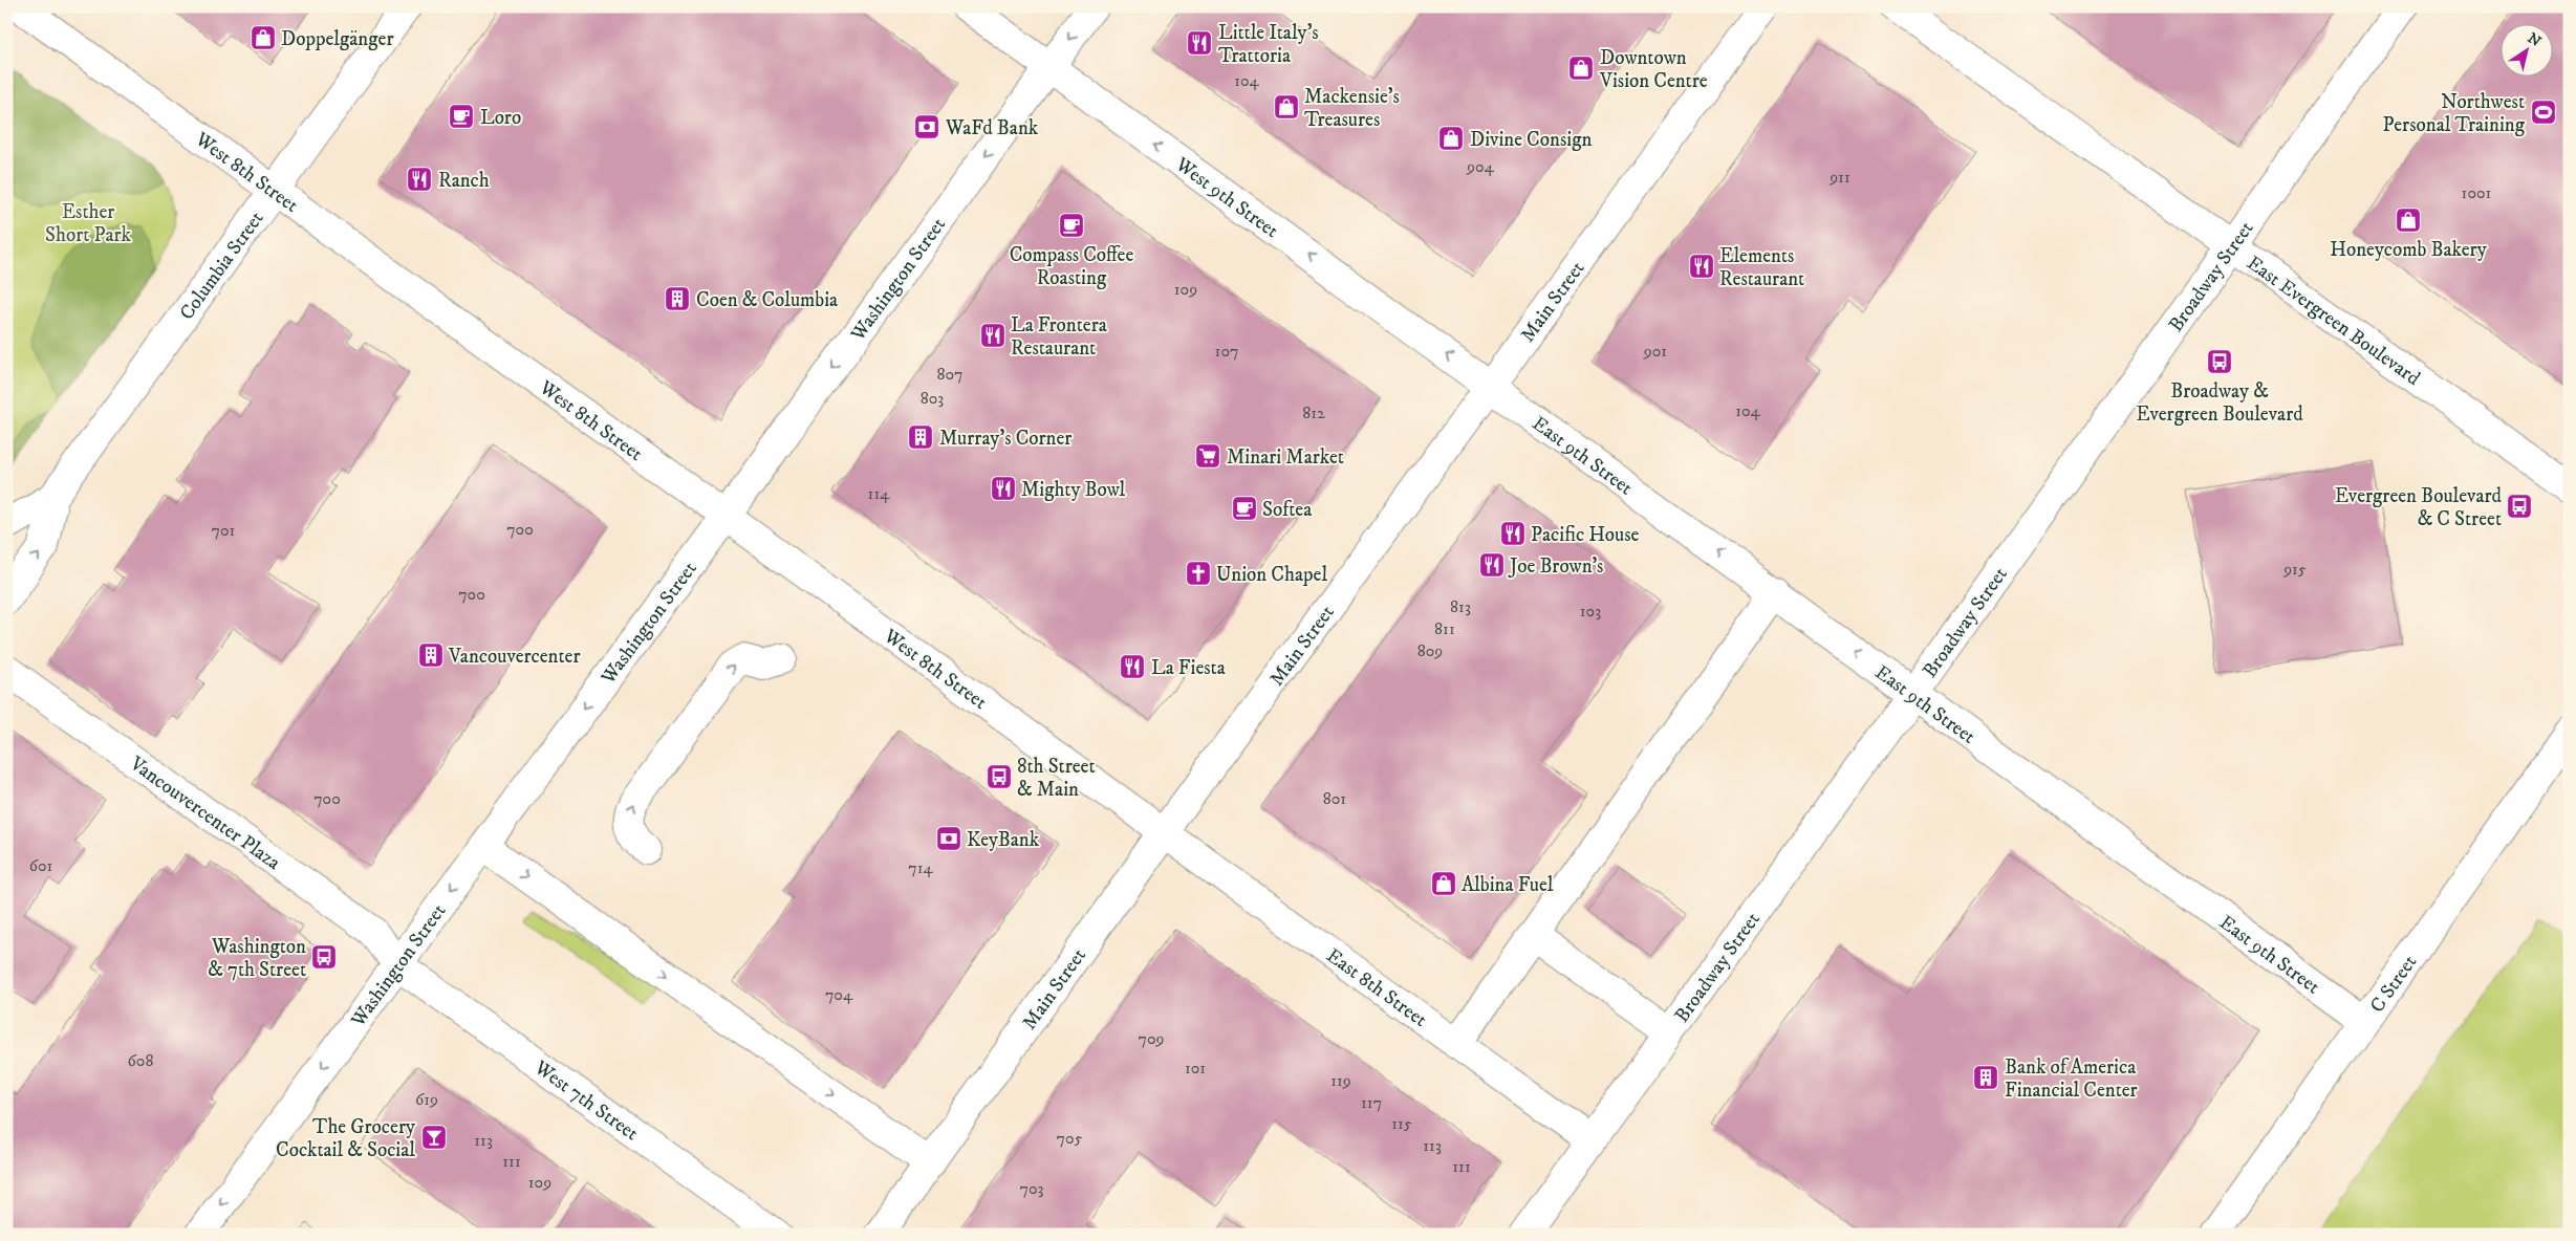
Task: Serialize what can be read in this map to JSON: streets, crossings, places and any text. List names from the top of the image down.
{
  "streets": {
    "street": [
      "West 8th Street",
      "West 9th Street",
      "Columbia Street",
      "Broadway Street",
      "Washington Street",
      "Main Street",
      "East Evergreen Boulevard",
      "East 9th Street",
      "Vancouvercenter Plaza",
      "C Street",
      "East 8th Street",
      "West 7th Street"
    ]
  },
  "crossings": [
    ["West 8th Street", "Columbia Street"],
    ["West 8th Street", "Washington Street"],
    ["West 8th Street", "Main Street"],
    ["West 8th Street", "East 8th Street"],
    ["West 9th Street", "Washington Street"],
    ["West 9th Street", "Main Street"],
    ["West 9th Street", "East 9th Street"],
    ["Broadway Street", "East Evergreen Boulevard"],
    ["Broadway Street", "East 9th Street"],
    ["Broadway Street", "East 8th Street"],
    ["Washington Street", "Vancouvercenter Plaza"],
    ["Washington Street", "West 7th Street"],
    ["Main Street", "East 9th Street"],
    ["Main Street", "East 8th Street"],
    ["East 9th Street", "C Street"],
    ["Vancouvercenter Plaza", "West 7th Street"]
  ],
  "one_way": ["West 9th Street", "Washington Street", "East 9th Street"],
  "parks": ["Esther Short Park"],
  "places": {
    "shop": [
      "Doppelgänger",
      "Downtown Vision Centre",
      "Mackensie's Treasures",
      "Divine Consign",
      "Honeycomb Bakery",
      "Albina Fuel"
    ],
    "restaurant": [
      "Little Italy's Trattoria",
      "Ranch",
      "Elements Restaurant",
      "La Frontera Restaurant",
      "Mighty Bowl",
      "Pacific House",
      "Joe Brown's",
      "La Fiesta"
    ],
    "sports": ["Northwest Personal Training"],
    "cafe": ["Loro", "Compass Coffee Roasting", "Softea"],
    "bank": ["WaFd Bank", "KeyBank"],
    "building": [
      "Coen & Columbia",
      "Murray's Corner",
      "Vancouvercenter",
      "Bank of America Financial Center"
    ],
    "bus stop": [
      "Broadway & Evergreen Boulevard",
      "Evergreen Boulevard & C Street",
      "8th Street & Main",
      "Washington & 7th Street"
    ],
    "supermarket": ["Minari Market"],
    "church": ["Union Chapel"],
    "bar": ["The Grocery Cocktail & Social"]
  },
  "house_numbers": [
    "104",
    "904",
    "911",
    "1001",
    "109",
    "107",
    "901",
    "807",
    "803",
    "104",
    "812",
    "114",
    "700",
    "701",
    "915",
    "700",
    "813",
    "103",
    "811",
    "809",
    "700",
    "801",
    "601",
    "714",
    "704",
    "709",
    "608",
    "101",
    "119",
    "619",
    "117",
    "115",
    "705",
    "113",
    "113",
    "111",
    "111",
    "109",
    "703"
  ],
  "north": "top right"
}
